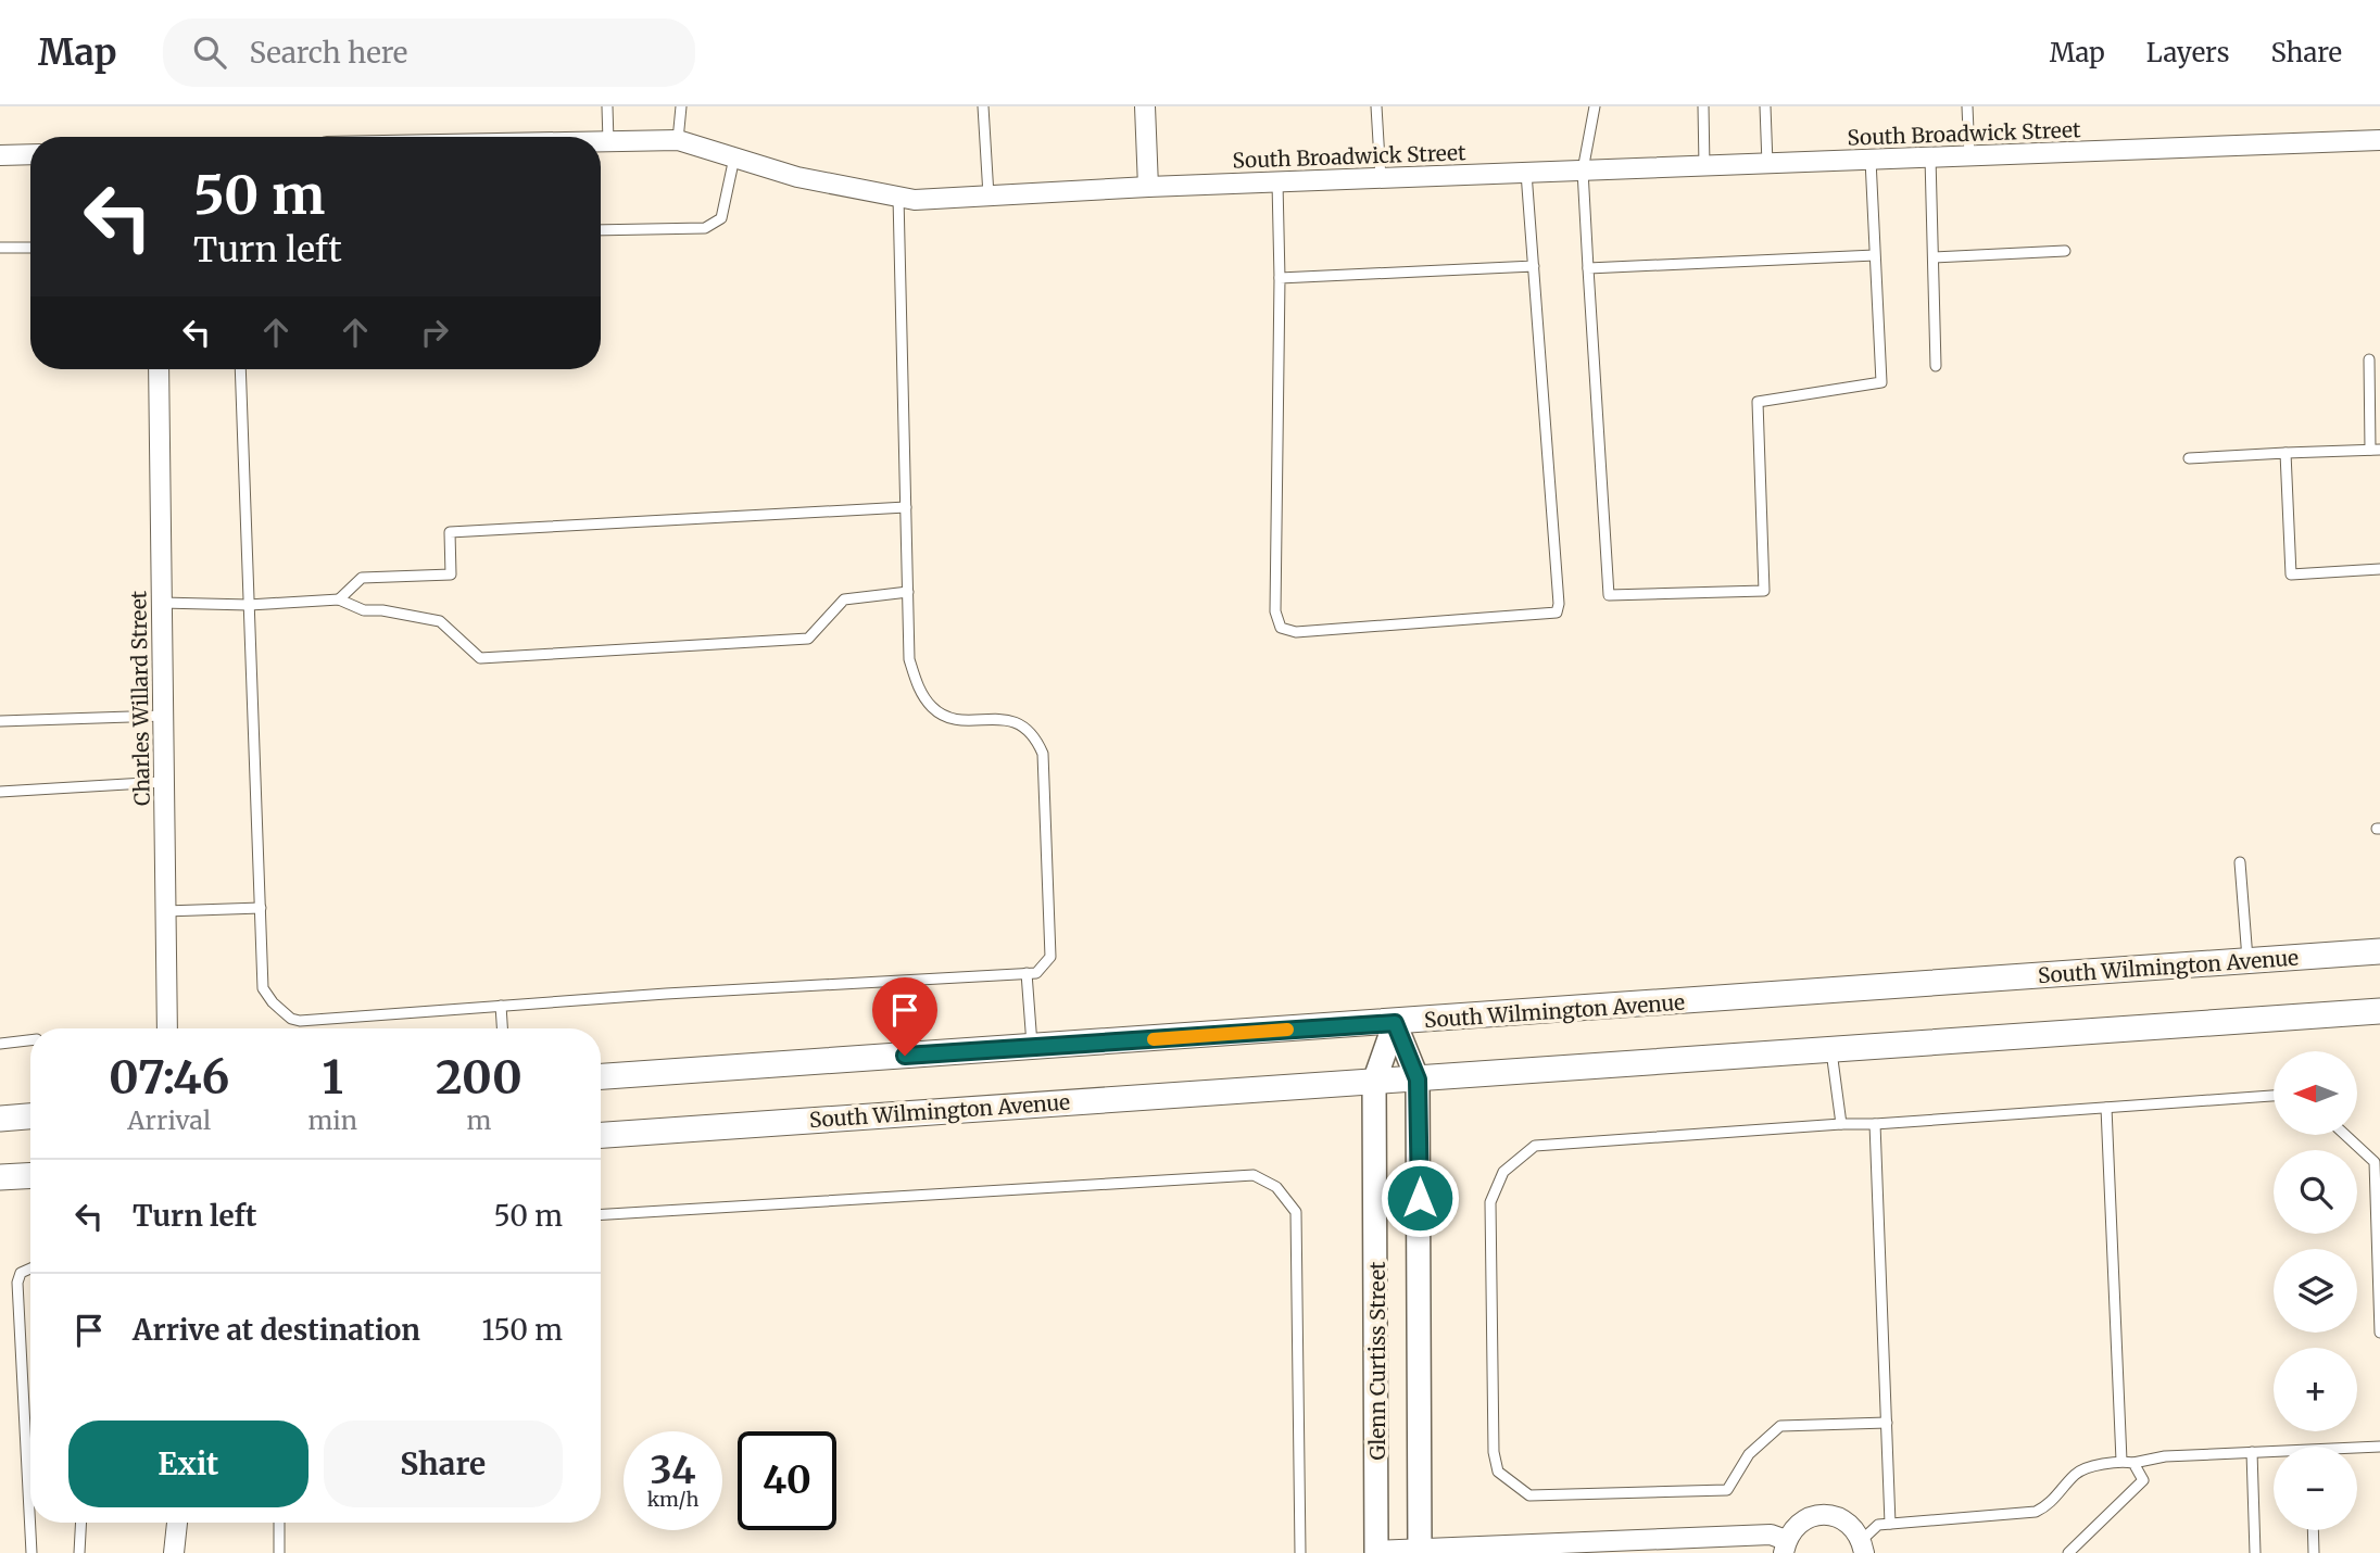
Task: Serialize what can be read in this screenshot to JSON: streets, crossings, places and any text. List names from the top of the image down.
{
  "streets": {
    "main road": ["South Wilmington Avenue"],
    "street": ["South Broadwick Street", "Charles Willard Street", "Glenn Curtiss Street"]
  },
  "crossings": [
    ["South Wilmington Avenue", "Glenn Curtiss Street"]
  ],
  "north": "left",
  "page": {
    "header": "Map",
    "search": "Search here",
    "nav": ["Map", "Layers", "Share"],
    "turn": ["50 m", "Turn left"],
    "eta": [
      "07:46",
      "Arrival",
      "1",
      "min",
      "200",
      "m"
    ],
    "map_buttons": ["+", "−"],
    "list": [
      {
        "name": "Turn left",
        "value": "50 m"
      },
      {
        "name": "Arrive at destination",
        "value": "150 m"
      }
    ],
    "buttons": ["Exit", "Share"],
    "speed": "34 km/h",
    "limit": "40"
  }
}
